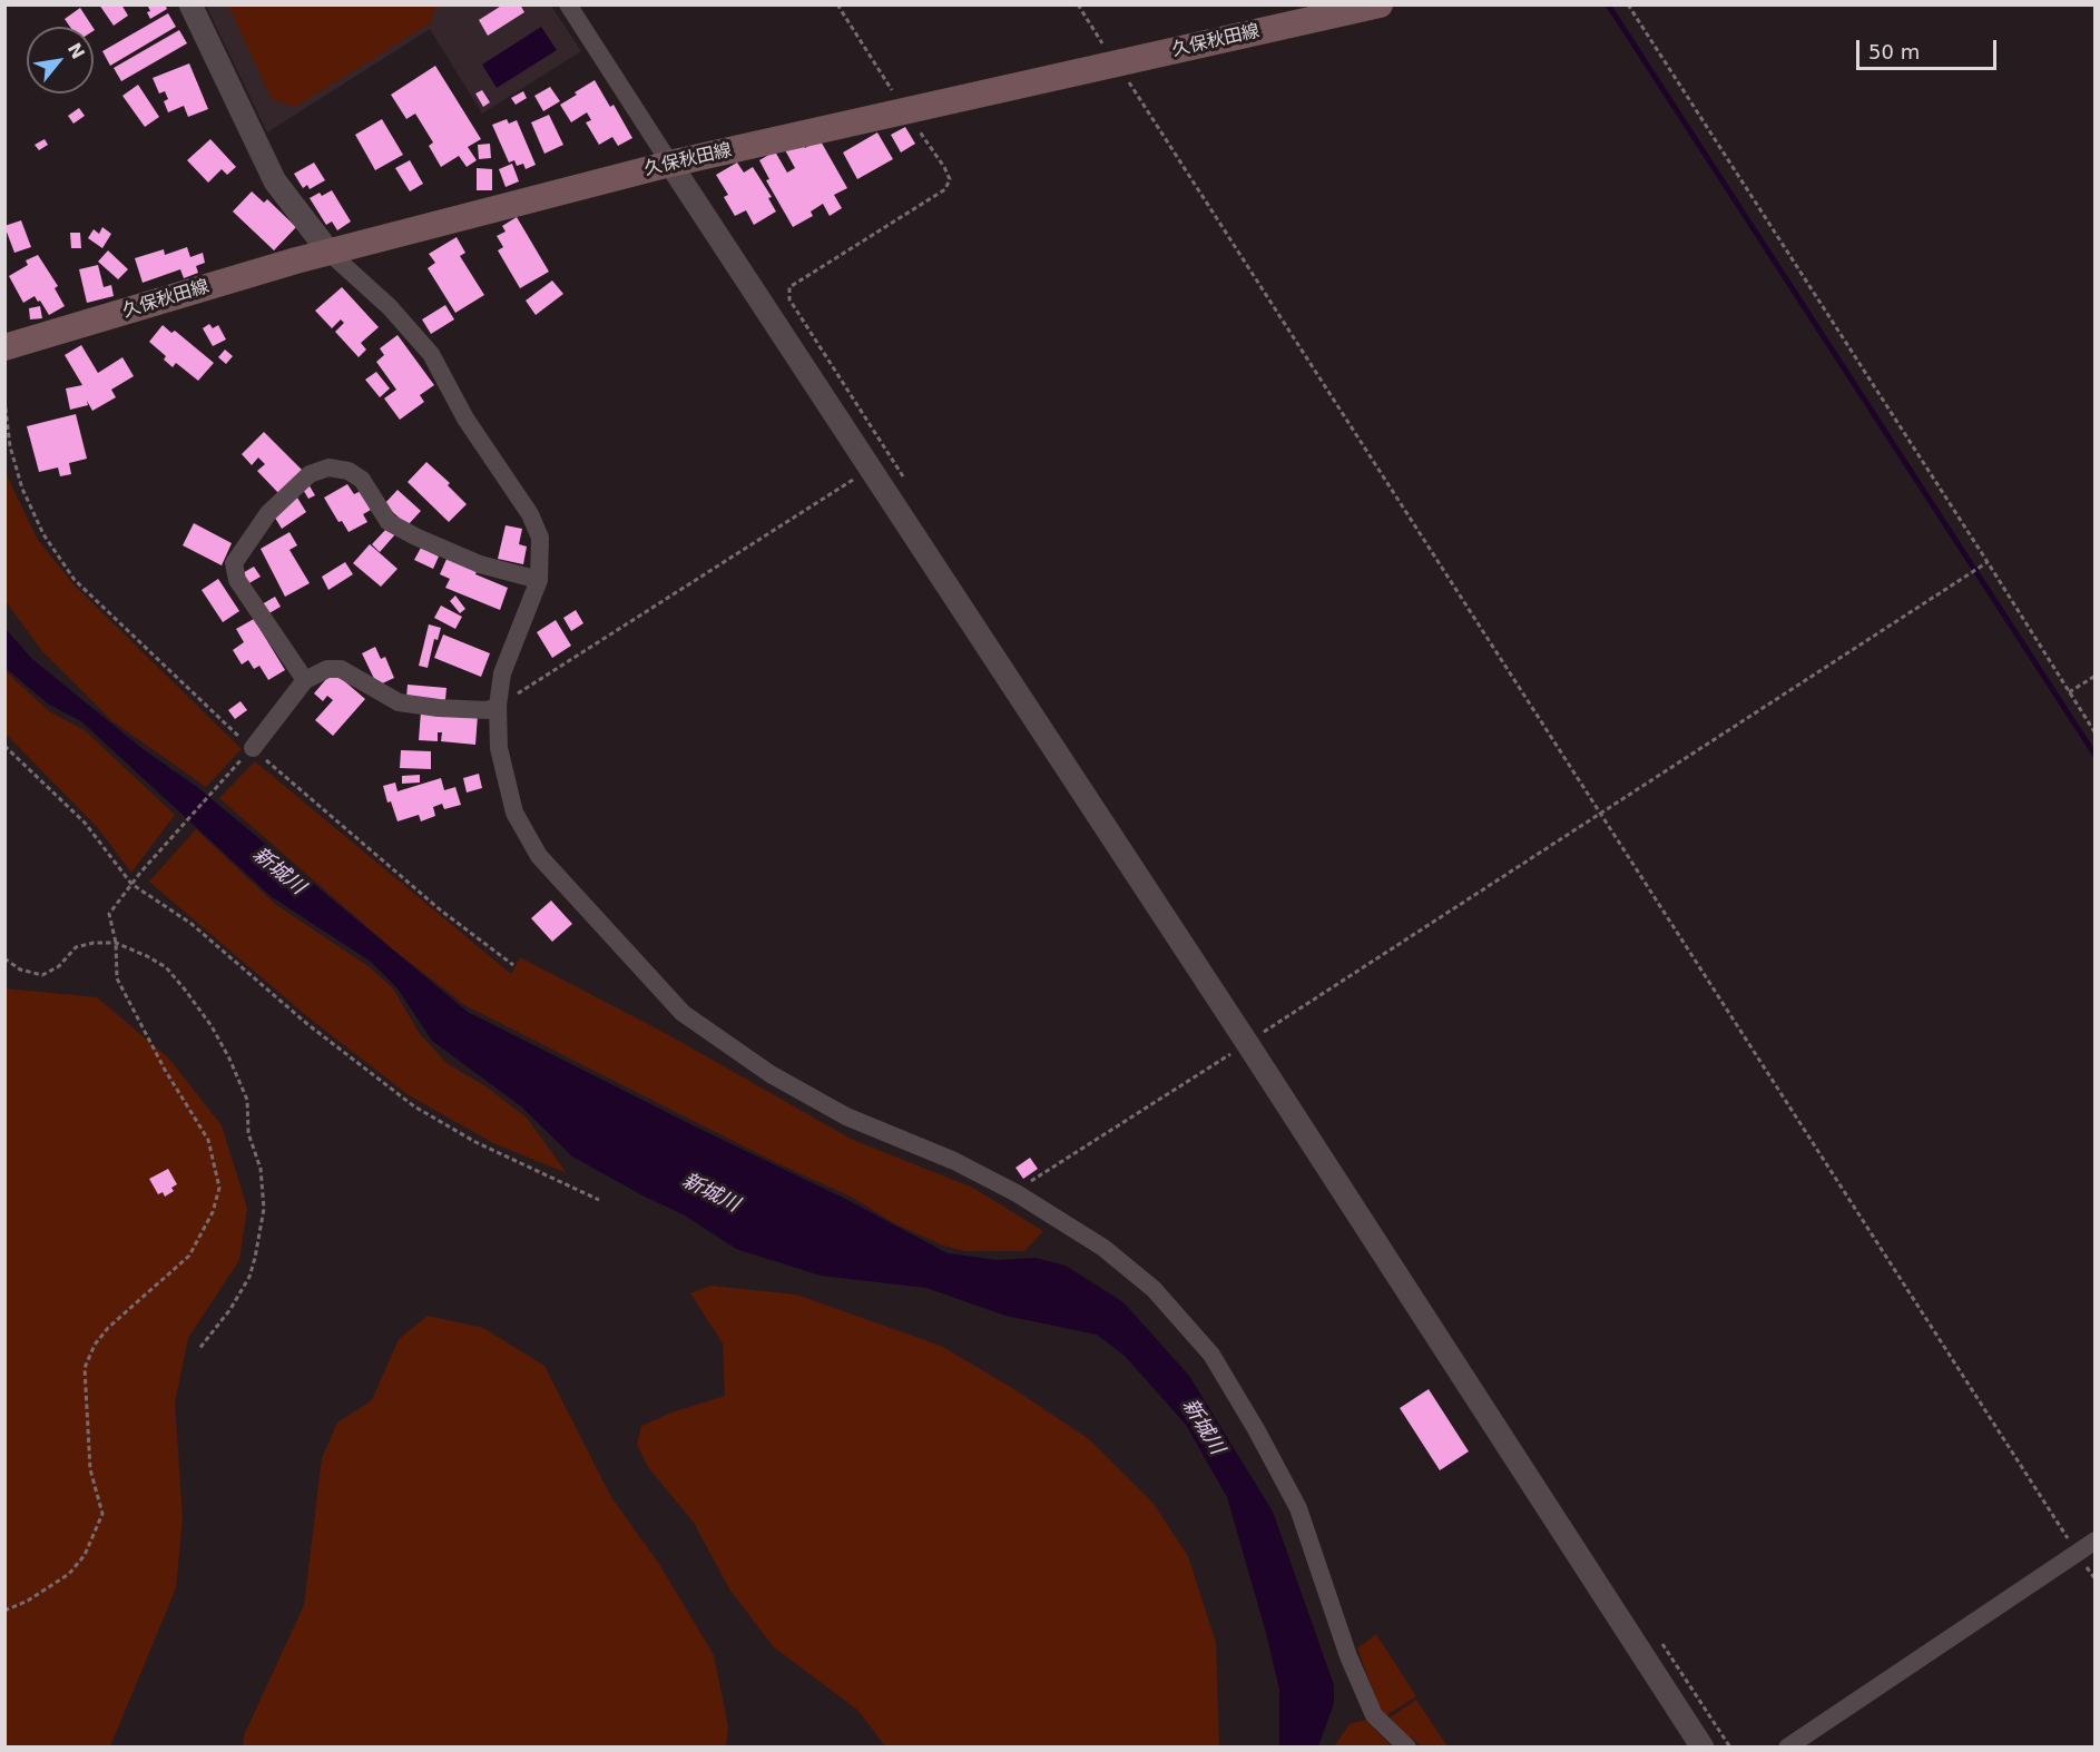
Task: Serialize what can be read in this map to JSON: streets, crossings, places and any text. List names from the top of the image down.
{
  "streets": {
    "main road": ["久保秋田線"]
  },
  "water": ["新城川"],
  "scale_bar": "50 m",
  "north": "top right"
}
